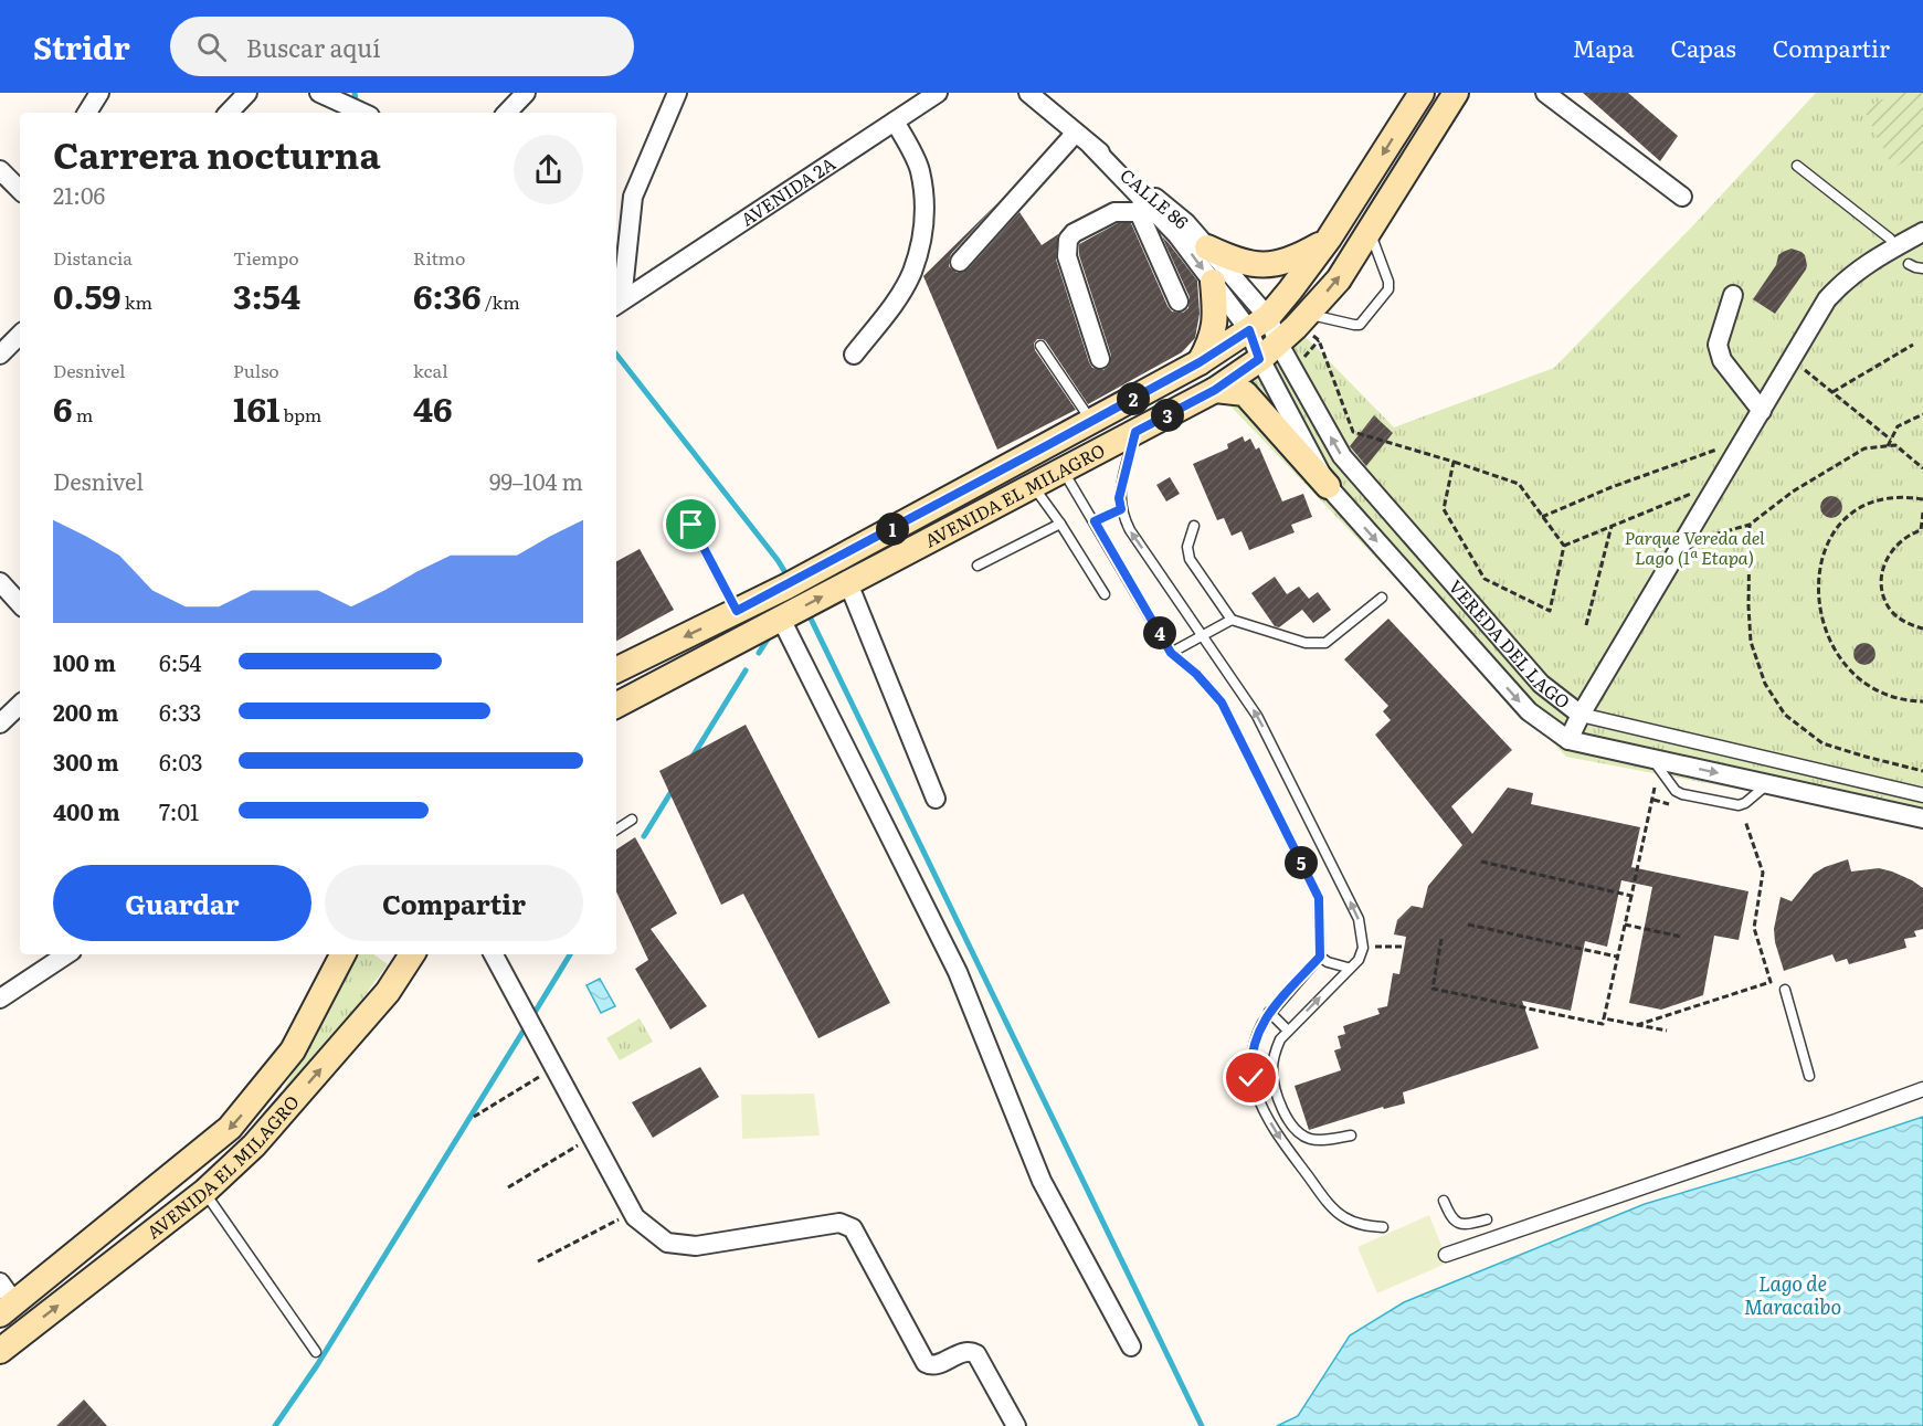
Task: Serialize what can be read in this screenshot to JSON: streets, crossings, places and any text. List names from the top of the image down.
{
  "streets": {
    "main road": ["AVENIDA EL MILAGRO"],
    "street": ["AVENIDA 2A", "CALLE 86", "VEREDA DEL LAGO"]
  },
  "crossings": [
    ["CALLE 86", "AVENIDA EL MILAGRO"],
    ["CALLE 86", "VEREDA DEL LAGO"],
    ["AVENIDA EL MILAGRO", "VEREDA DEL LAGO"]
  ],
  "water": ["Lago de Maracaibo"],
  "parks": ["Parque Vereda del Lago (1ª Etapa)"],
  "page": {
    "header": "Stridr",
    "search": "Buscar aquí",
    "nav": ["Mapa", "Capas", "Compartir"],
    "heading": ["Carrera nocturna", "21:06"],
    "stats": [
      ["Distancia", "0.59 km"],
      ["Tiempo", "3:54"],
      ["Ritmo", "6:36 /km"],
      ["Desnivel", "6 m"],
      ["Pulso", "161 bpm"],
      ["kcal", "46"]
    ],
    "pins": [
      "2",
      "3",
      "1",
      "4",
      "5"
    ],
    "chart": ["Desnivel", "99–104 m"],
    "list": [
      {
        "name": "100 m",
        "note": "6:54"
      },
      {
        "name": "200 m",
        "note": "6:33"
      },
      {
        "name": "300 m",
        "note": "6:03"
      },
      {
        "name": "400 m",
        "note": "7:01"
      }
    ],
    "buttons": ["Guardar", "Compartir"]
  }
}
